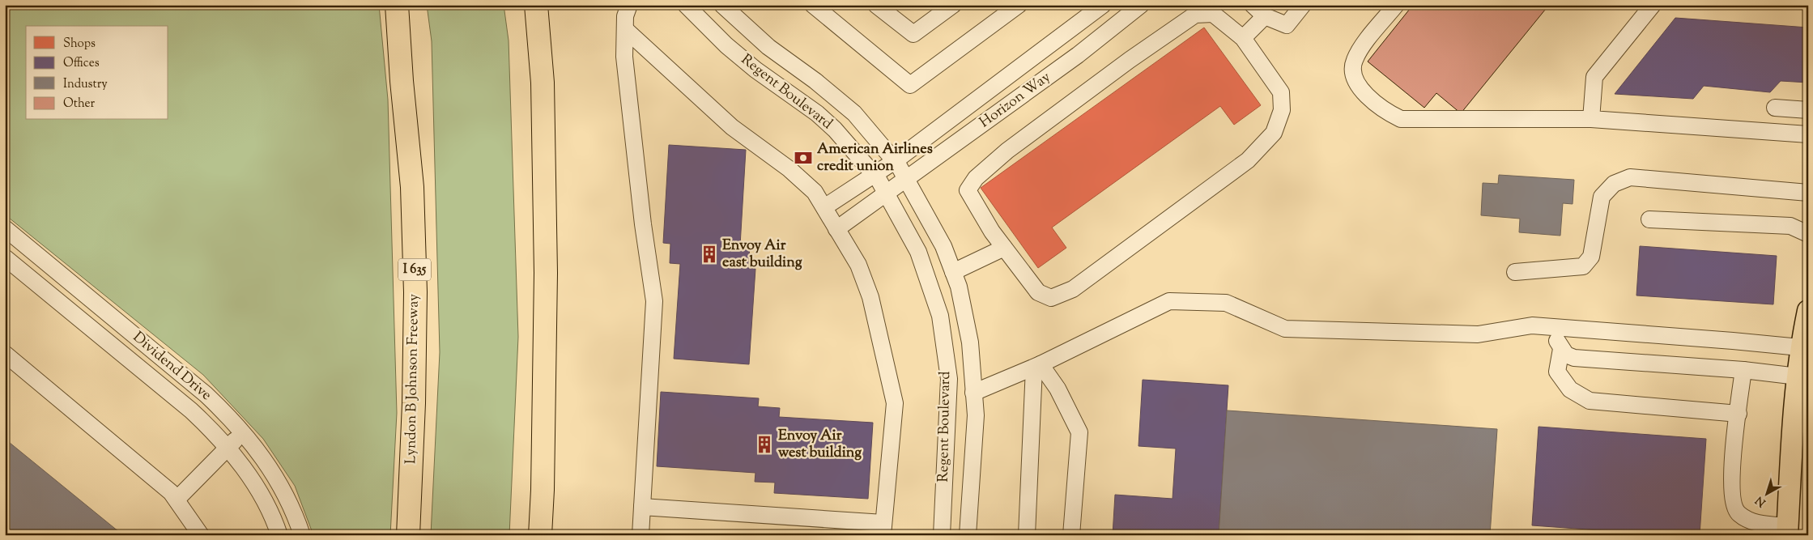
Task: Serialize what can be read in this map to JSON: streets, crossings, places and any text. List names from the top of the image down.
{
  "streets": {
    "highway": ["I 635", "Lyndon B Johnson Freeway"],
    "street": ["Regent Boulevard", "Horizon Way", "Dividend Drive"]
  },
  "crossings": [
    ["Regent Boulevard", "Horizon Way"]
  ],
  "places": {
    "bank": ["American Airlines credit union"],
    "building": ["Envoy Air east building", "Envoy Air west building"]
  },
  "legend": [
    "Shops",
    "Offices",
    "Industry",
    "Other"
  ],
  "north": "bottom left"
}
